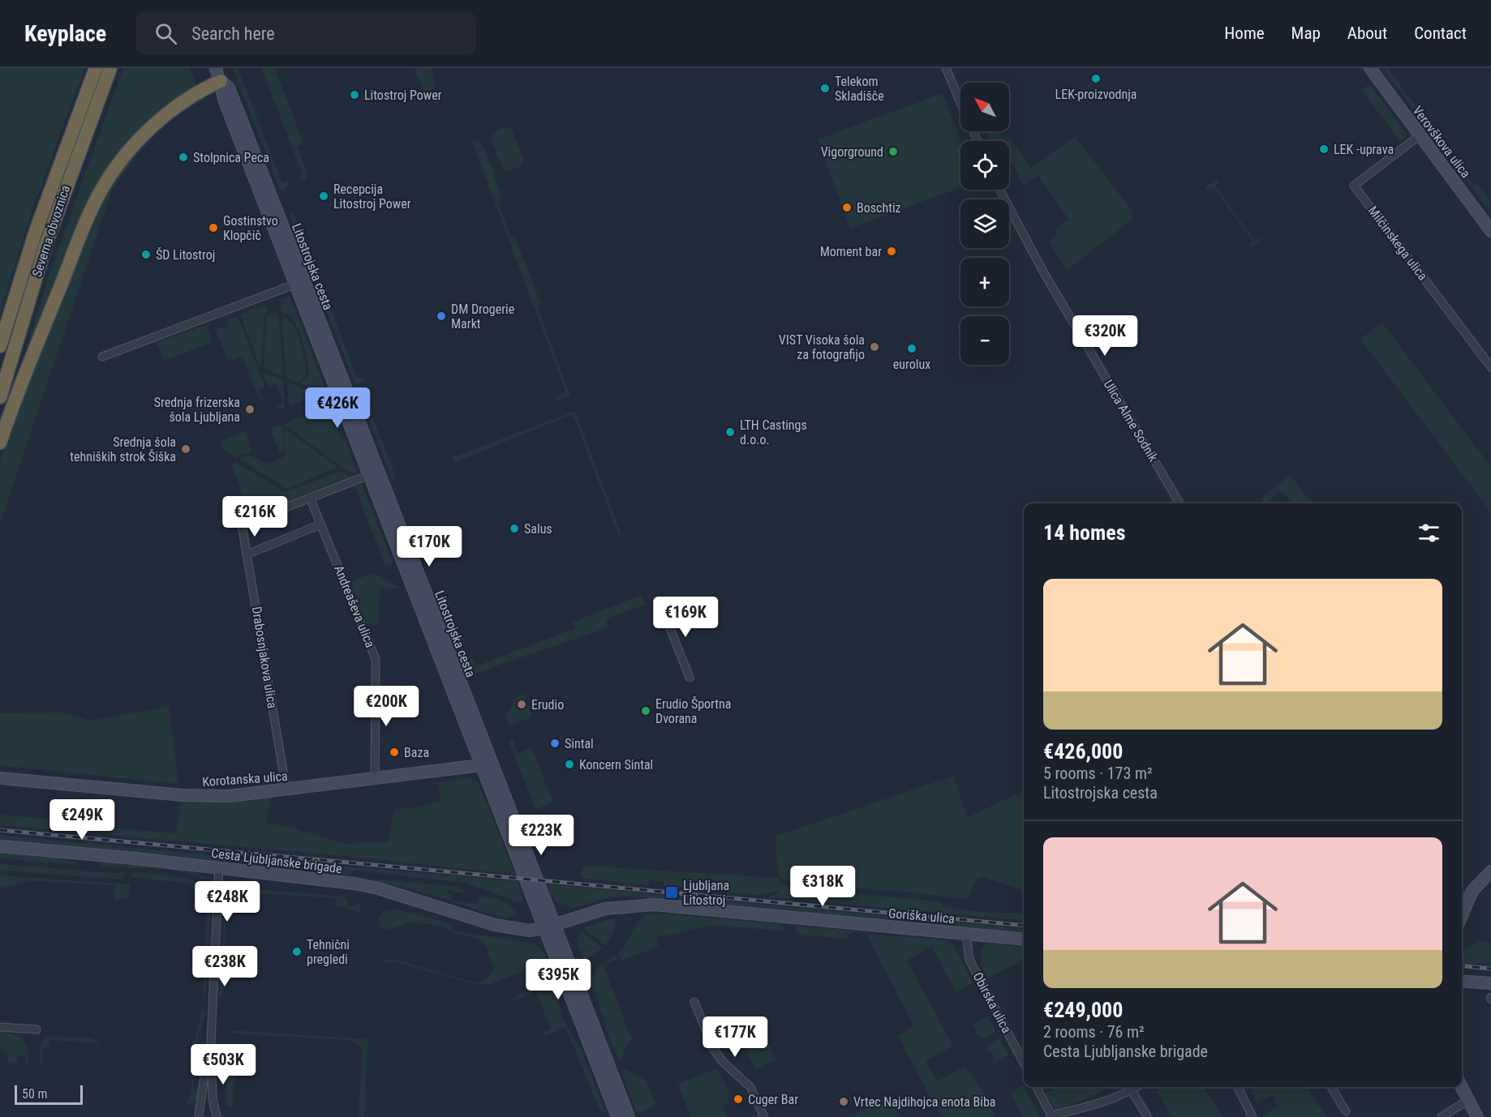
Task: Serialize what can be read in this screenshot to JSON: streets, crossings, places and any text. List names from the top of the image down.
{
  "streets": {
    "highway": ["Severna obvoznica"],
    "street": [
      "Verovškova ulica",
      "Milčinskega ulica",
      "Litostrojska cesta",
      "Ulica Alme Sodnik",
      "Andreaševa ulica",
      "Drabosnjakova ulica",
      "Korotanska ulica",
      "Cesta Ljubljanske brigade",
      "Goriška ulica",
      "Obirska ulica"
    ]
  },
  "crossings": [
    ["Verovškova ulica", "Milčinskega ulica"],
    ["Litostrojska cesta", "Korotanska ulica"],
    ["Litostrojska cesta", "Cesta Ljubljanske brigade"],
    ["Litostrojska cesta", "Goriška ulica"],
    ["Andreaševa ulica", "Drabosnjakova ulica"],
    ["Andreaševa ulica", "Korotanska ulica"],
    ["Drabosnjakova ulica", "Korotanska ulica"],
    ["Cesta Ljubljanske brigade", "Goriška ulica"],
    ["Goriška ulica", "Obirska ulica"]
  ],
  "places": {
    "other": [
      "LEK-proizvodnja",
      "Telekom Skladišče",
      "Litostroj Power",
      "LEK -uprava",
      "Vigorground",
      "Stolpnica Peca",
      "Recepcija Litostroj Power",
      "Boschtiz",
      "Gostinstvo Klopčič",
      "Moment bar",
      "ŠD Litostroj",
      "DM Drogerie Markt",
      "VIST Visoka šola za fotografijo",
      "eurolux",
      "Srednja frizerska šola Ljubljana",
      "LTH Castings d.o.o.",
      "Srednja šola tehniških strok Šiška",
      "Salus",
      "Erudio",
      "Erudio Športna Dvorana",
      "Sintal",
      "Baza",
      "Koncern Sintal",
      "Tehnični pregledi",
      "Cuger Bar",
      "Vrtec Najdihojca enota Biba"
    ],
    "transit": ["Ljubljana Litostroj"]
  },
  "scale_bar": "50 m",
  "north": "top left",
  "page": {
    "header": "Keyplace",
    "search": "Search here",
    "nav": [
      "Home",
      "Map",
      "About",
      "Contact"
    ],
    "map_buttons": ["+", "−"],
    "price": [
      "€320K",
      "€426K",
      "€216K",
      "€170K",
      "€169K",
      "€200K",
      "€249K",
      "€223K",
      "€318K",
      "€248K",
      "€238K",
      "€395K",
      "€177K",
      "€503K"
    ],
    "heading": "14 homes",
    "list": [
      {
        "name": "€426,000",
        "note": "5 rooms · 173 m² · Litostrojska cesta"
      },
      {
        "name": "€249,000",
        "note": "2 rooms · 76 m² · Cesta Ljubljanske brigade"
      }
    ],
    "scale": "50 m"
  }
}
